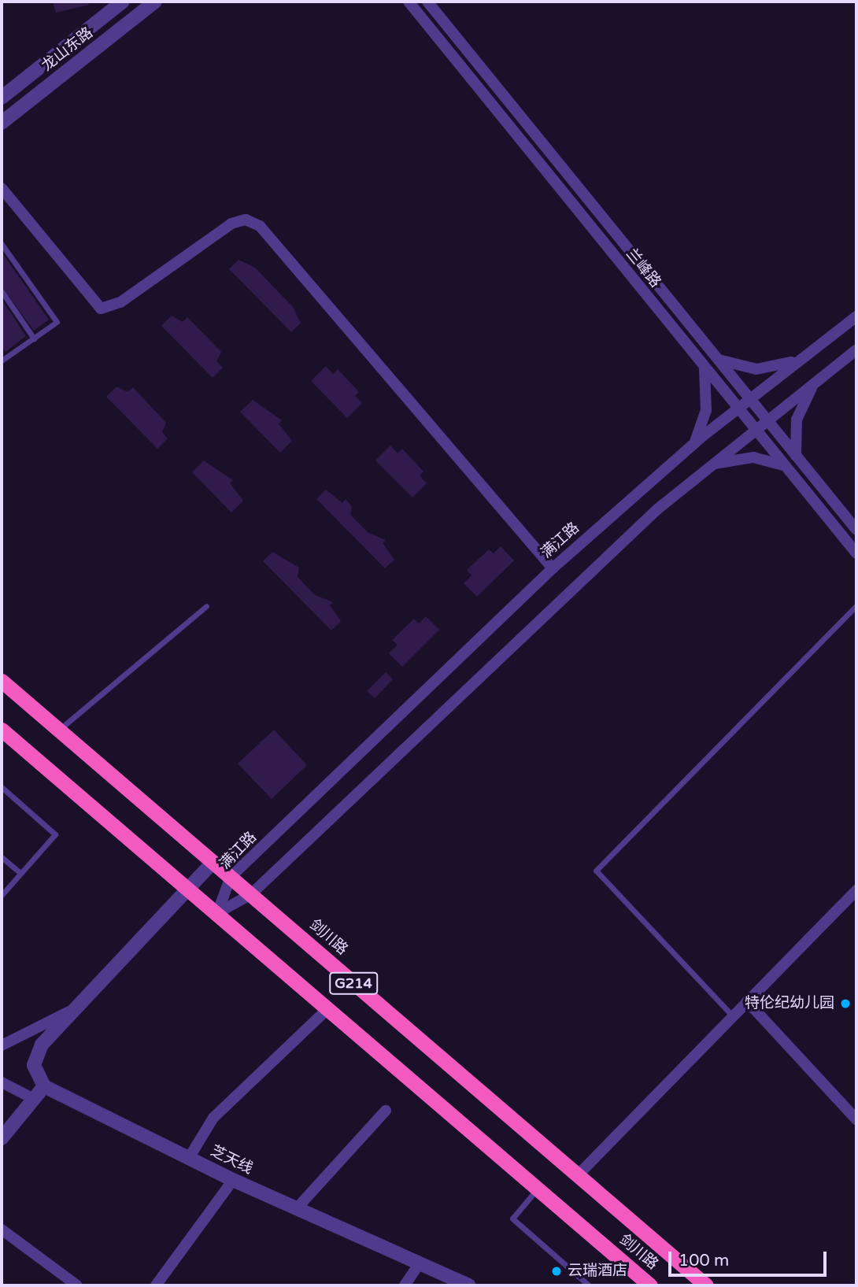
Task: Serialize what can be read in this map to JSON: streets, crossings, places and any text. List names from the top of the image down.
{
  "streets": {
    "highway": ["剑川路", "G214"],
    "street": [
      "龙山东路",
      "兰峰路",
      "满江路",
      "芝天线"
    ]
  },
  "crossings": [
    ["兰峰路", "满江路"],
    ["满江路", "剑川路"]
  ],
  "places": ["特伦纪幼儿园", "云瑞酒店"],
  "scale_bar": "100 m"
}
